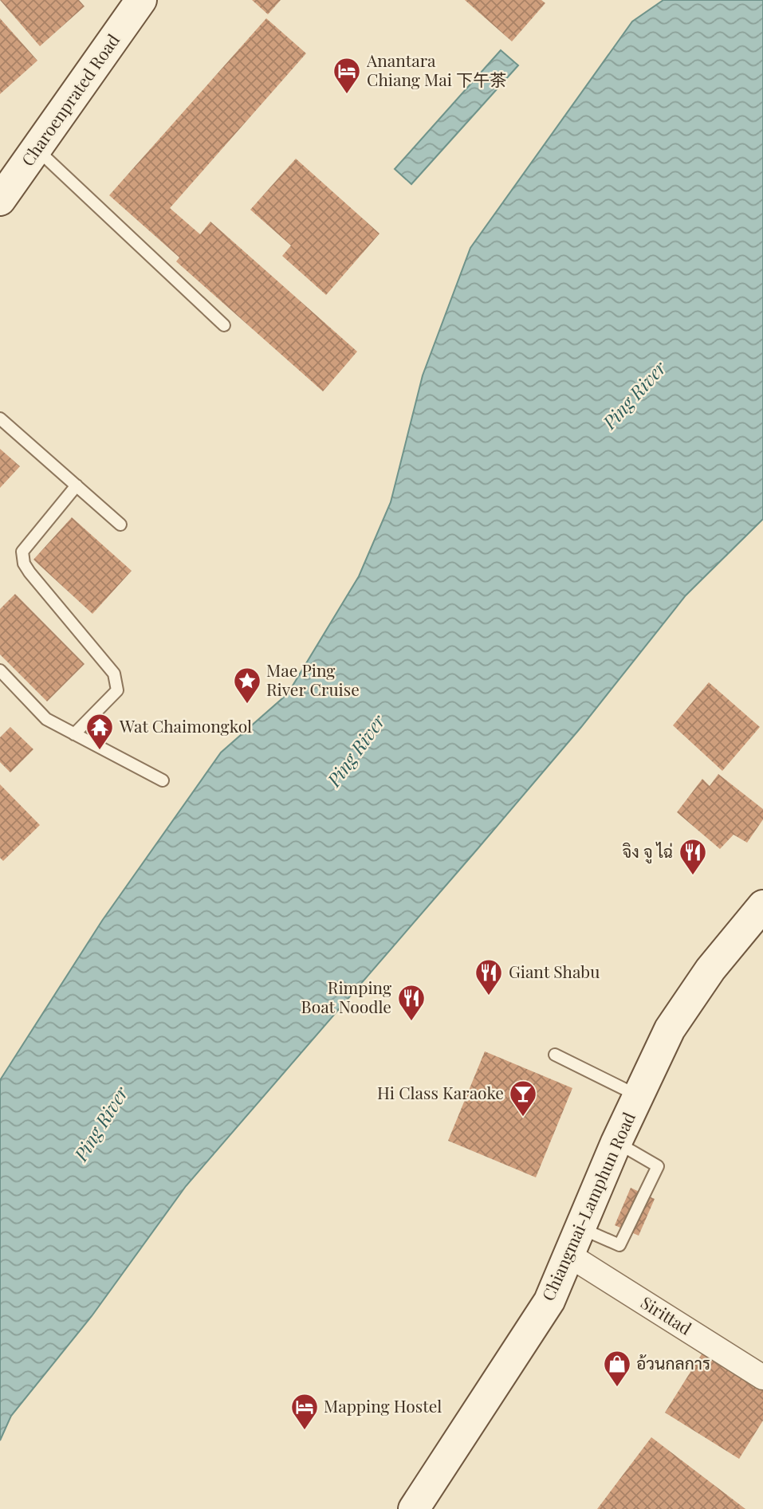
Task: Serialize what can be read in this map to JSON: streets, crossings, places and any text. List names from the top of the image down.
{
  "streets": {
    "main road": ["Charoenprated Road", "Chiangmai-Lamphun Road"],
    "street": ["Sirittad"]
  },
  "crossings": [
    ["Chiangmai-Lamphun Road", "Sirittad"]
  ],
  "water": ["Ping River"],
  "places": {
    "hotel": ["Anantara Chiang Mai 下午茶", "Mapping Hostel"],
    "place": ["Mae Ping River Cruise"],
    "temple": ["Wat Chaimongkol"],
    "restaurant": ["จิง จู ไฉ่", "Giant Shabu", "Rimping Boat Noodle"],
    "bar": ["Hi Class Karaoke"],
    "shop": ["อ้วนกลการ"]
  }
}
